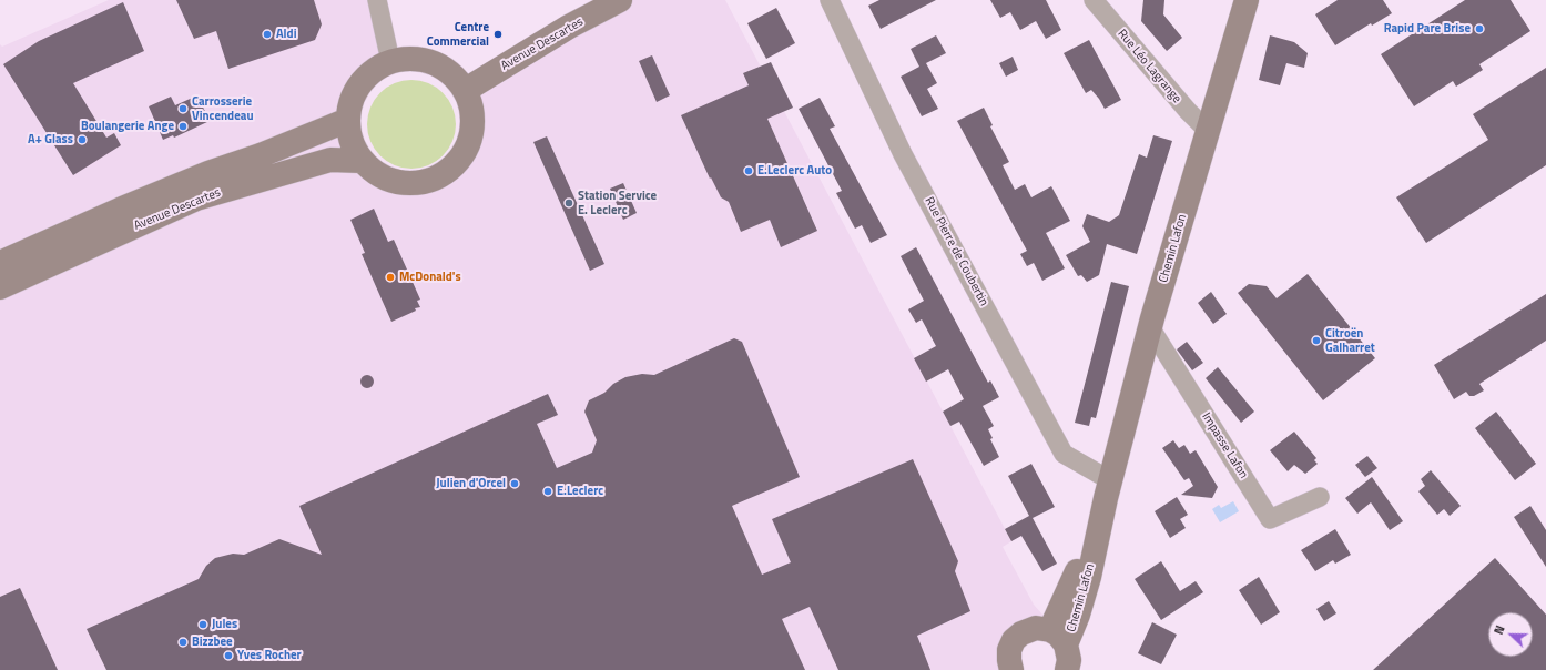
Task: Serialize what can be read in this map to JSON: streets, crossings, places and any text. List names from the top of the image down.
{
  "streets": {
    "main road": ["Avenue Descartes", "Chemin Lafon"],
    "street": ["Rue Léo Lagrange", "Rue Pierre de Coubertin", "Impasse Lafon"]
  },
  "crossings": [
    ["Rue Léo Lagrange", "Chemin Lafon"],
    ["Chemin Lafon", "Rue Pierre de Coubertin"],
    ["Chemin Lafon", "Impasse Lafon"]
  ],
  "places": [
    "Rapid Pare Brise",
    "Aldi",
    "Centre Commercial",
    "Carrosserie Vincendeau",
    "Boulangerie Ange",
    "A+ Glass",
    "E.Leclerc Auto",
    "Station Service E. Leclerc",
    "McDonald's",
    "Citroën Galharret",
    "Julien d'Orcel",
    "E.Leclerc",
    "Jules",
    "Bizzbee",
    "Yves Rocher"
  ],
  "north": "left"
}
